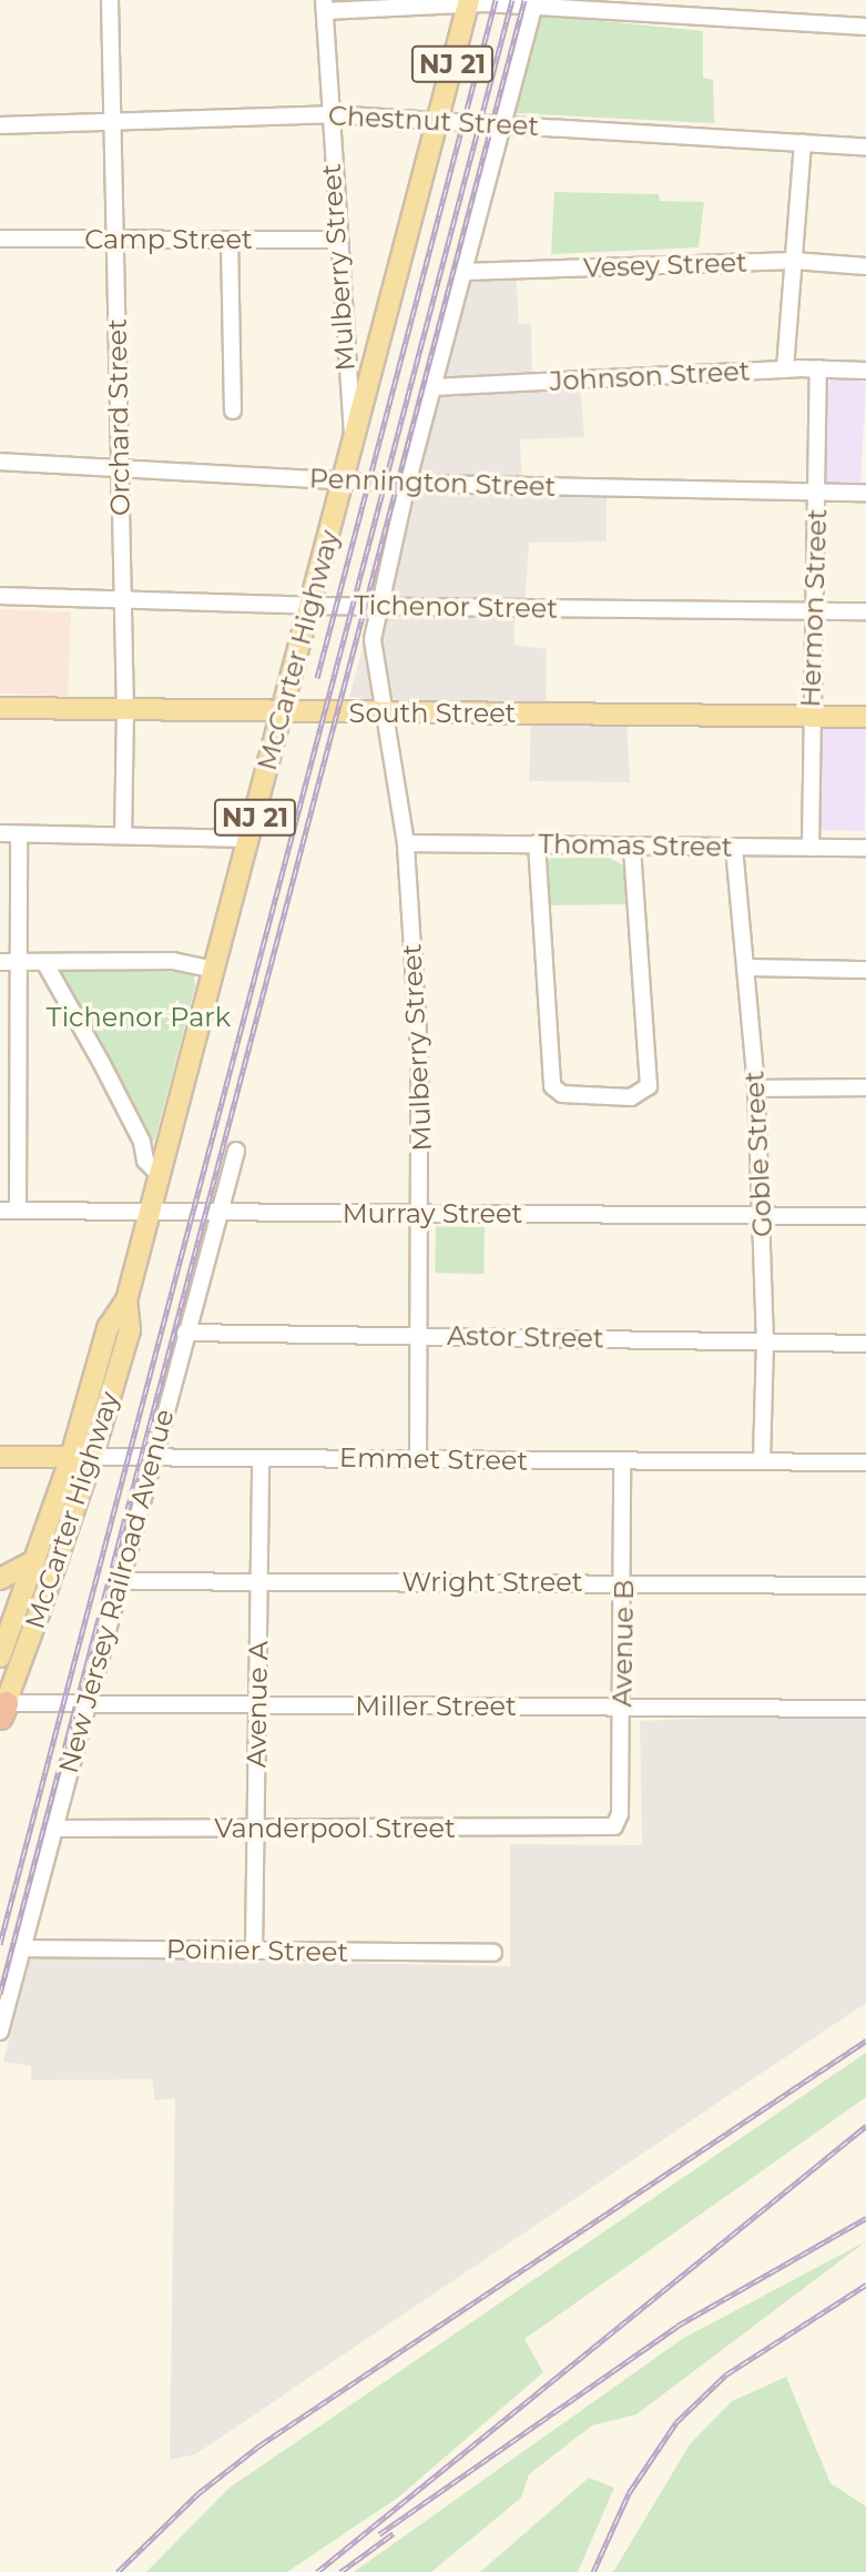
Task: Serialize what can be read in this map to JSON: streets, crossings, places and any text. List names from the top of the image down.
{
  "streets": {
    "main road": [
      "NJ 21",
      "McCarter Highway",
      "South Street",
      "Emmet Street"
    ],
    "street": [
      "Chestnut Street",
      "Camp Street",
      "Vesey Street",
      "Mulberry Street",
      "Johnson Street",
      "Orchard Street",
      "Pennington Street",
      "Tichenor Street",
      "Hermon Street",
      "Thomas Street",
      "Goble Street",
      "Murray Street",
      "Astor Street",
      "Wright Street",
      "New Jersey Railroad Avenue",
      "Avenue B",
      "Avenue A",
      "Miller Street",
      "Vanderpool Street",
      "Poinier Street"
    ]
  },
  "crossings": [
    ["Chestnut Street", "Mulberry Street"],
    ["Chestnut Street", "Orchard Street"],
    ["Chestnut Street", "McCarter Highway"],
    ["Camp Street", "Mulberry Street"],
    ["Camp Street", "Orchard Street"],
    ["Mulberry Street", "Tichenor Street"],
    ["Mulberry Street", "McCarter Highway"],
    ["Mulberry Street", "South Street"],
    ["Mulberry Street", "Thomas Street"],
    ["Mulberry Street", "Murray Street"],
    ["Mulberry Street", "Astor Street"],
    ["Mulberry Street", "Emmet Street"],
    ["Johnson Street", "Hermon Street"],
    ["Orchard Street", "Pennington Street"],
    ["Orchard Street", "Tichenor Street"],
    ["Orchard Street", "South Street"],
    ["Pennington Street", "Hermon Street"],
    ["Pennington Street", "McCarter Highway"],
    ["Tichenor Street", "Hermon Street"],
    ["Tichenor Street", "McCarter Highway"],
    ["Hermon Street", "South Street"],
    ["Hermon Street", "Thomas Street"],
    ["McCarter Highway", "South Street"],
    ["McCarter Highway", "Murray Street"],
    ["McCarter Highway", "Emmet Street"],
    ["McCarter Highway", "Miller Street"],
    ["Thomas Street", "Goble Street"],
    ["Goble Street", "Murray Street"],
    ["Goble Street", "Astor Street"],
    ["Goble Street", "Emmet Street"],
    ["Murray Street", "New Jersey Railroad Avenue"],
    ["Astor Street", "New Jersey Railroad Avenue"],
    ["Emmet Street", "New Jersey Railroad Avenue"],
    ["Emmet Street", "Avenue B"],
    ["Emmet Street", "Avenue A"],
    ["Wright Street", "New Jersey Railroad Avenue"],
    ["Wright Street", "Avenue B"],
    ["Wright Street", "Avenue A"],
    ["New Jersey Railroad Avenue", "Miller Street"],
    ["New Jersey Railroad Avenue", "Vanderpool Street"],
    ["New Jersey Railroad Avenue", "Poinier Street"],
    ["Avenue B", "Miller Street"],
    ["Avenue B", "Vanderpool Street"],
    ["Avenue A", "Miller Street"],
    ["Avenue A", "Vanderpool Street"],
    ["Avenue A", "Poinier Street"]
  ],
  "parks": ["Tichenor Park"]
}
